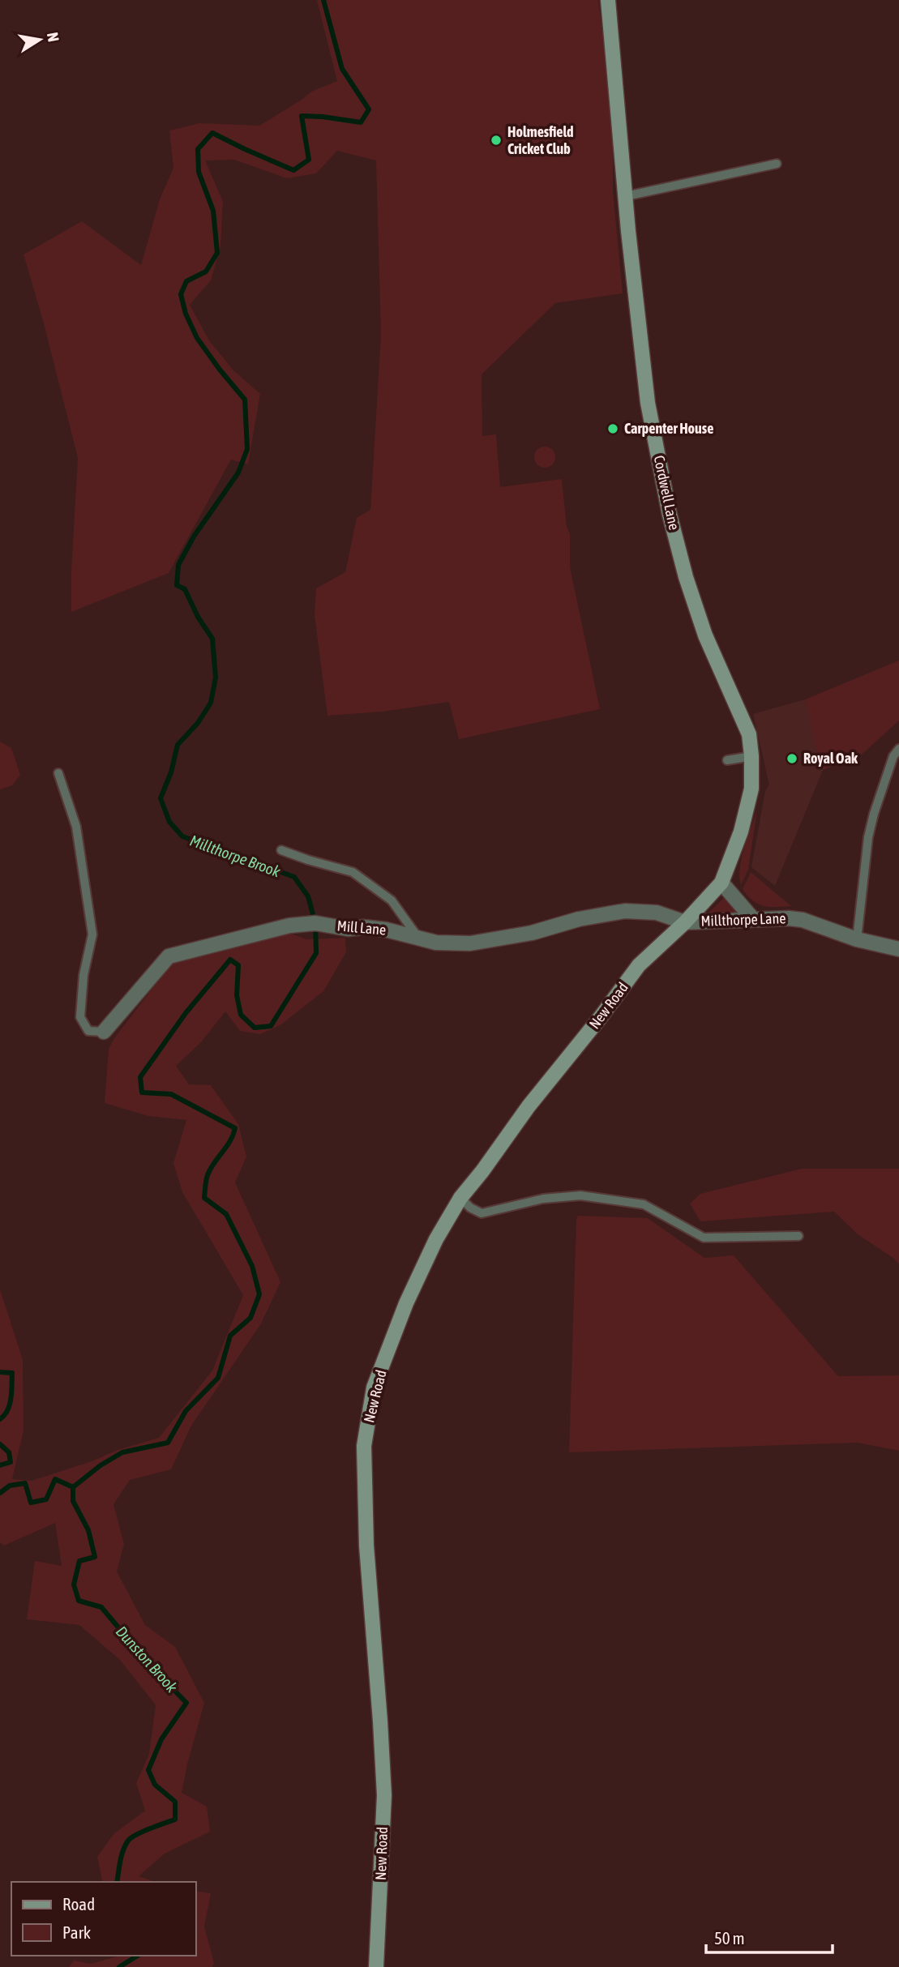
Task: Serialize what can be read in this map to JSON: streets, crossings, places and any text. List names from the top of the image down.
{
  "streets": {
    "main road": ["Cordwell Lane", "New Road"],
    "street": ["Millthorpe Lane", "Mill Lane"]
  },
  "crossings": [
    ["Cordwell Lane", "Millthorpe Lane"],
    ["Cordwell Lane", "Mill Lane"],
    ["Cordwell Lane", "New Road"],
    ["Millthorpe Lane", "Mill Lane"],
    ["Millthorpe Lane", "New Road"],
    ["Mill Lane", "New Road"]
  ],
  "water": ["Millthorpe Brook", "Dunston Brook"],
  "places": ["Holmesfield Cricket Club", "Carpenter House", "Royal Oak"],
  "legend": ["Road", "Park"],
  "scale_bar": "50 m",
  "north": "right"
}
